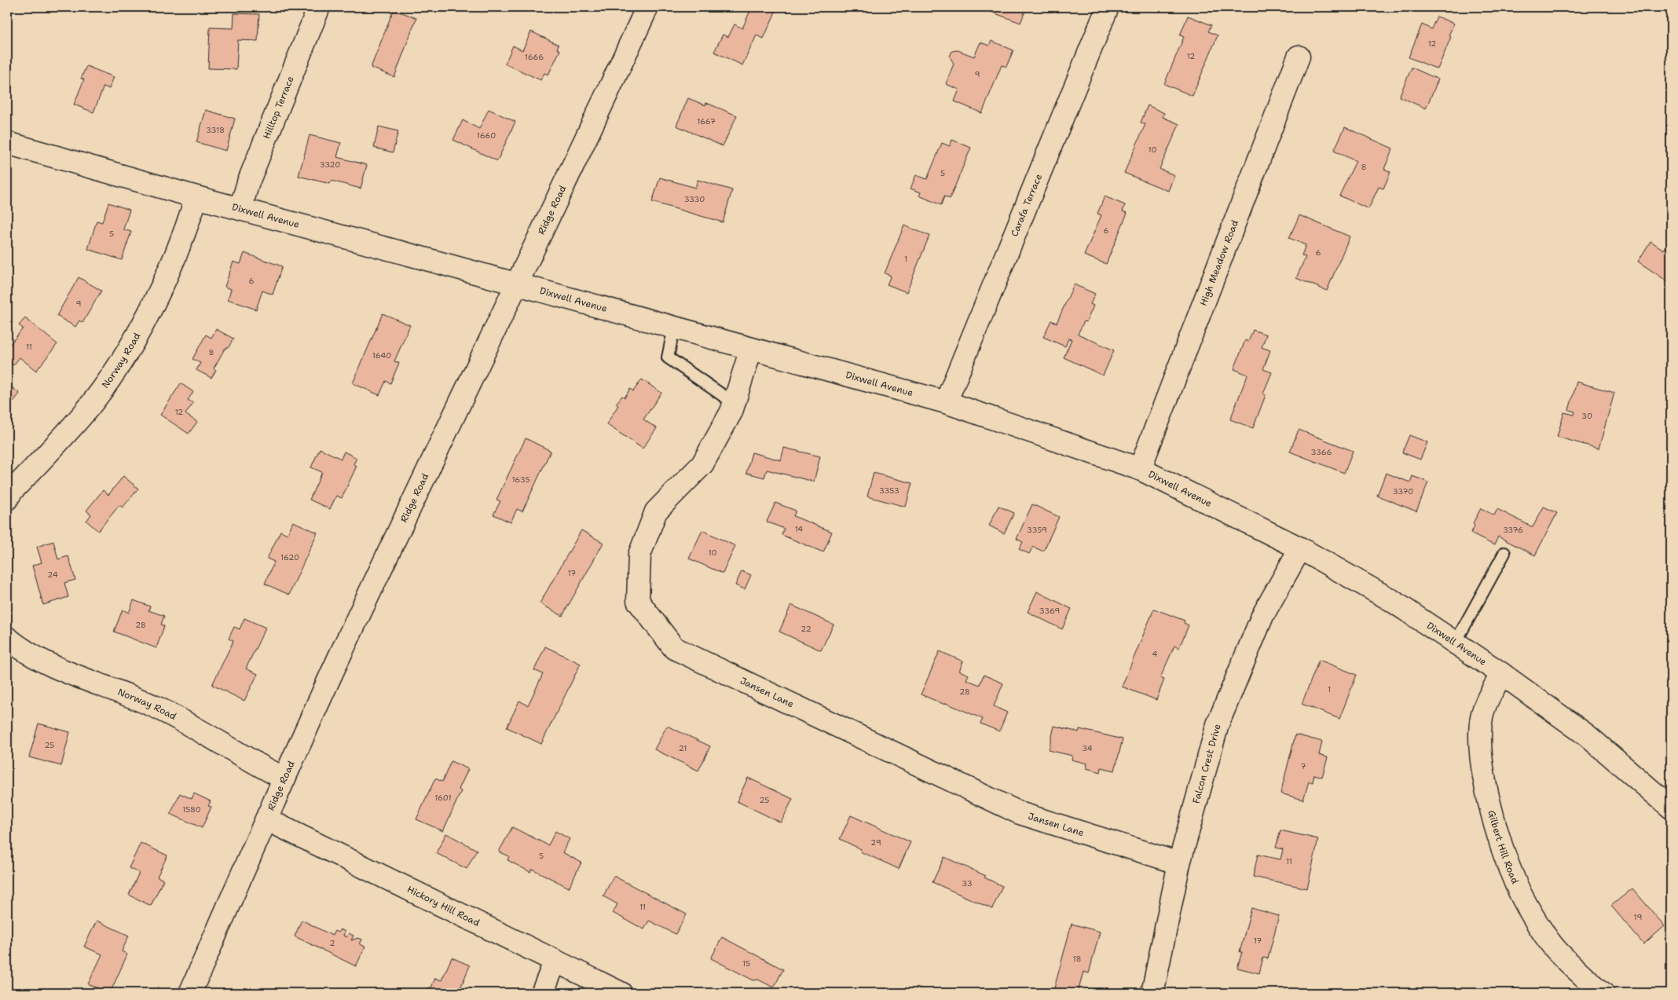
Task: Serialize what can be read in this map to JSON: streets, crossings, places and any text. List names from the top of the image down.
{
  "streets": {
    "street": [
      "Hilltop Terrace",
      "Carafa Terrace",
      "Ridge Road",
      "Dixwell Avenue",
      "High Meadow Road",
      "Norway Road",
      "Jansen Lane",
      "Falcon Crest Drive",
      "Gilbert Hill Road",
      "Hickory Hill Road"
    ]
  },
  "crossings": [
    ["Hilltop Terrace", "Dixwell Avenue"],
    ["Carafa Terrace", "Dixwell Avenue"],
    ["Ridge Road", "Dixwell Avenue"],
    ["Ridge Road", "Norway Road"],
    ["Ridge Road", "Hickory Hill Road"],
    ["Dixwell Avenue", "High Meadow Road"],
    ["Dixwell Avenue", "Norway Road"],
    ["Dixwell Avenue", "Jansen Lane"],
    ["Dixwell Avenue", "Falcon Crest Drive"],
    ["Dixwell Avenue", "Gilbert Hill Road"],
    ["Jansen Lane", "Falcon Crest Drive"]
  ],
  "house_numbers": [
    "12",
    "12",
    "1666",
    "9",
    "1667",
    "3318",
    "1660",
    "10",
    "3320",
    "8",
    "5",
    "3330",
    "6",
    "5",
    "6",
    "1",
    "6",
    "9",
    "11",
    "8",
    "1640",
    "12",
    "30",
    "3366",
    "1635",
    "3353",
    "3370",
    "14",
    "3359",
    "3376",
    "10",
    "1620",
    "17",
    "24",
    "3369",
    "28",
    "22",
    "4",
    "1",
    "28",
    "25",
    "21",
    "34",
    "7",
    "1601",
    "25",
    "1580",
    "29",
    "5",
    "11",
    "33",
    "11",
    "19",
    "17",
    "2",
    "18",
    "15"
  ]
}
